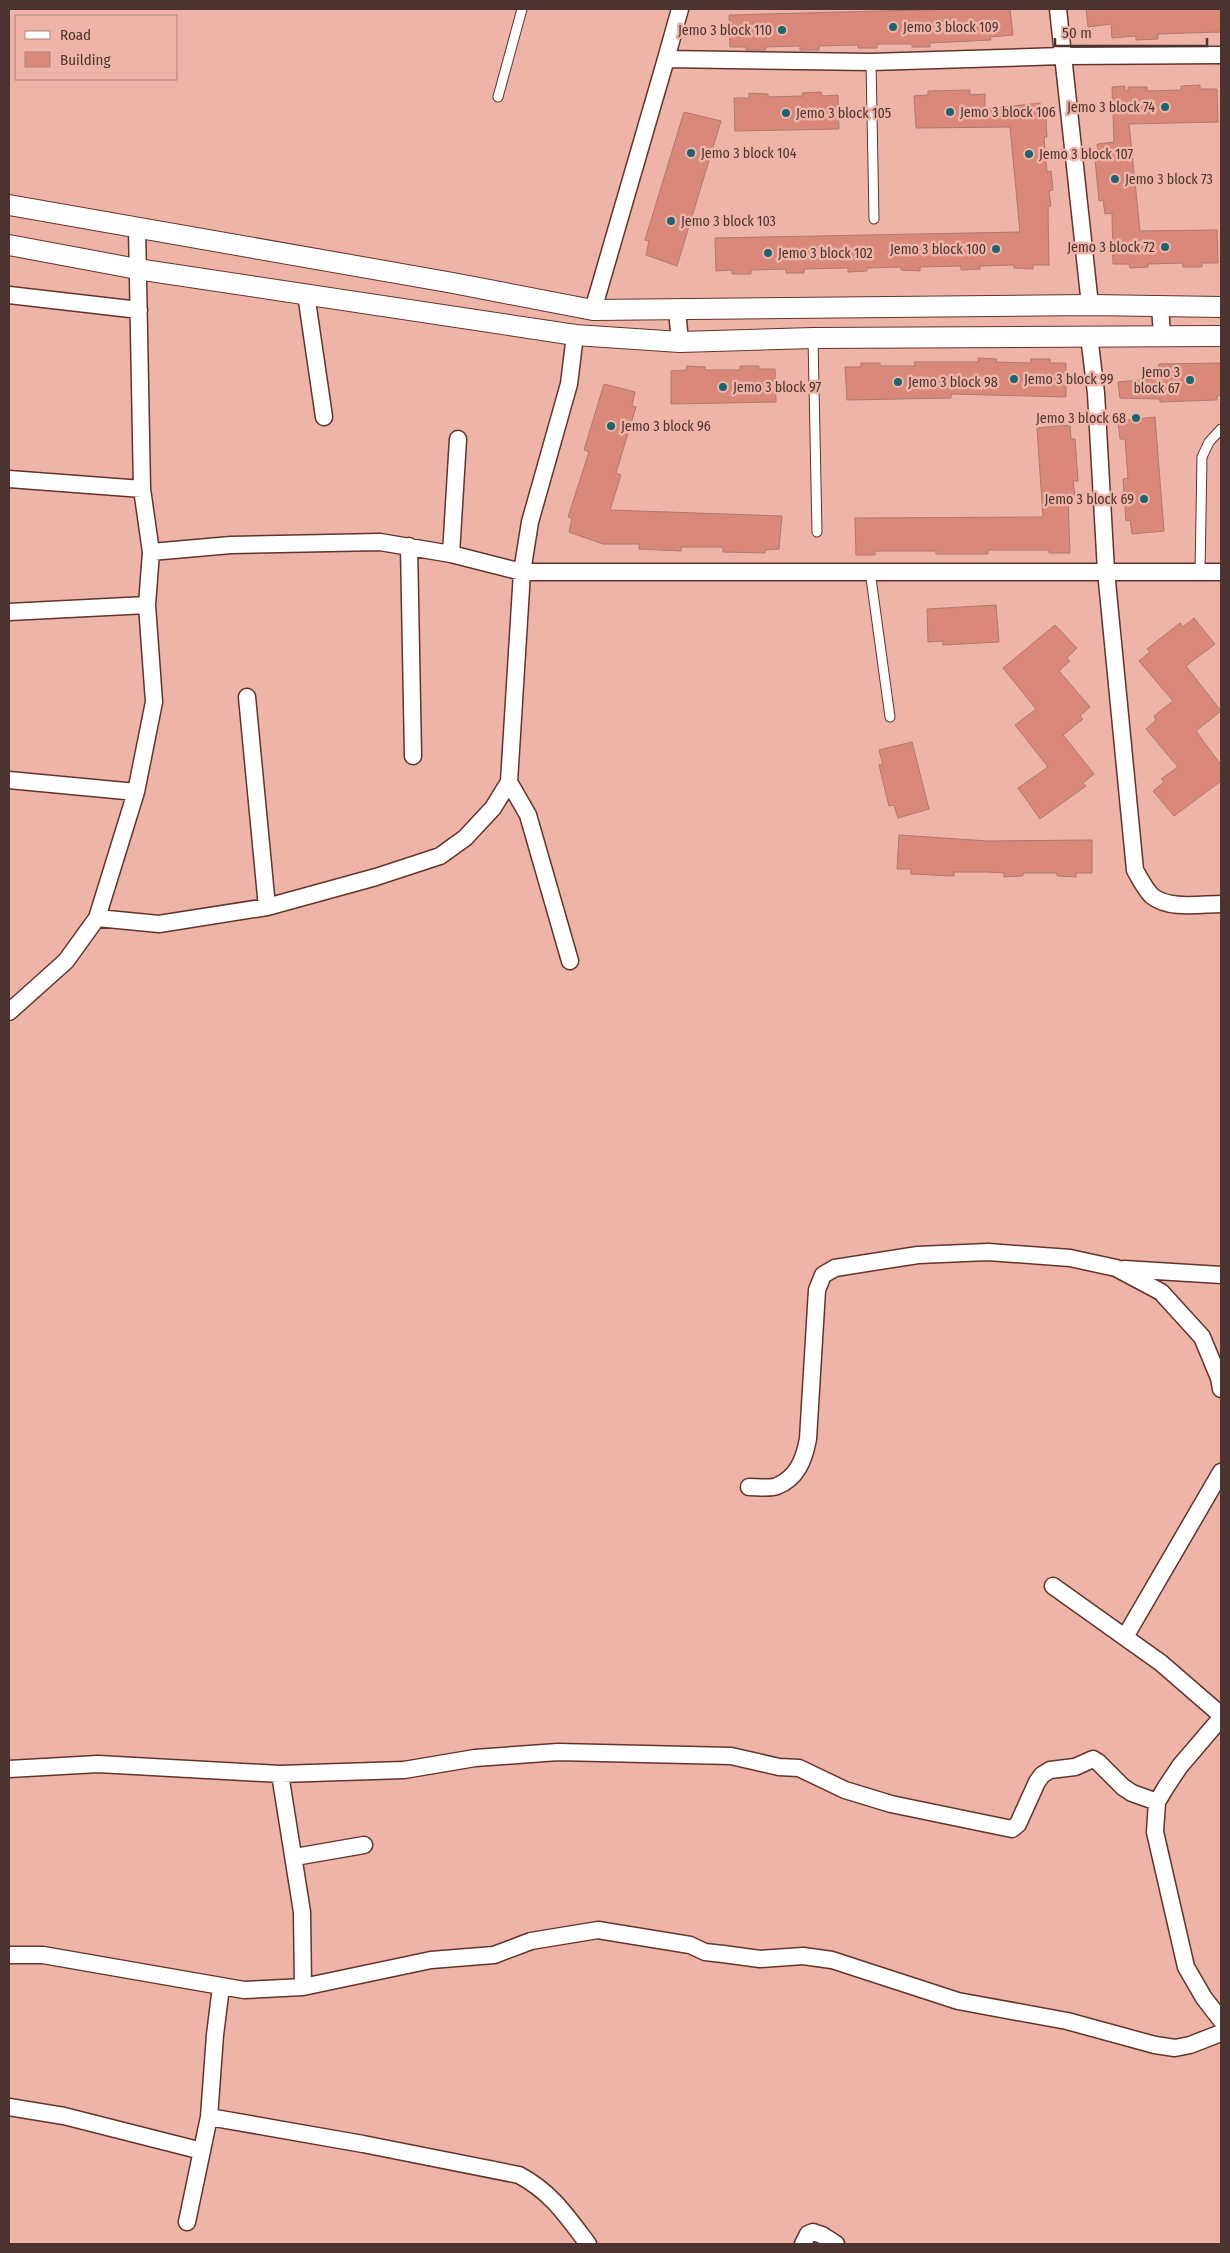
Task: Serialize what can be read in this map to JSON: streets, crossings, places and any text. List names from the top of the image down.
{
  "places": [
    "Jemo 3 block 109",
    "Jemo 3 block 110",
    "Jemo 3 block 74",
    "Jemo 3 block 106",
    "Jemo 3 block 105",
    "Jemo 3 block 104",
    "Jemo 3 block 107",
    "Jemo 3 block 73",
    "Jemo 3 block 103",
    "Jemo 3 block 72",
    "Jemo 3 block 100",
    "Jemo 3 block 102",
    "Jemo 3 block 99",
    "Jemo 3 block 67",
    "Jemo 3 block 98",
    "Jemo 3 block 97",
    "Jemo 3 block 68",
    "Jemo 3 block 96",
    "Jemo 3 block 69"
  ],
  "legend": ["Road", "Building"],
  "scale_bar": "50 m"
}
